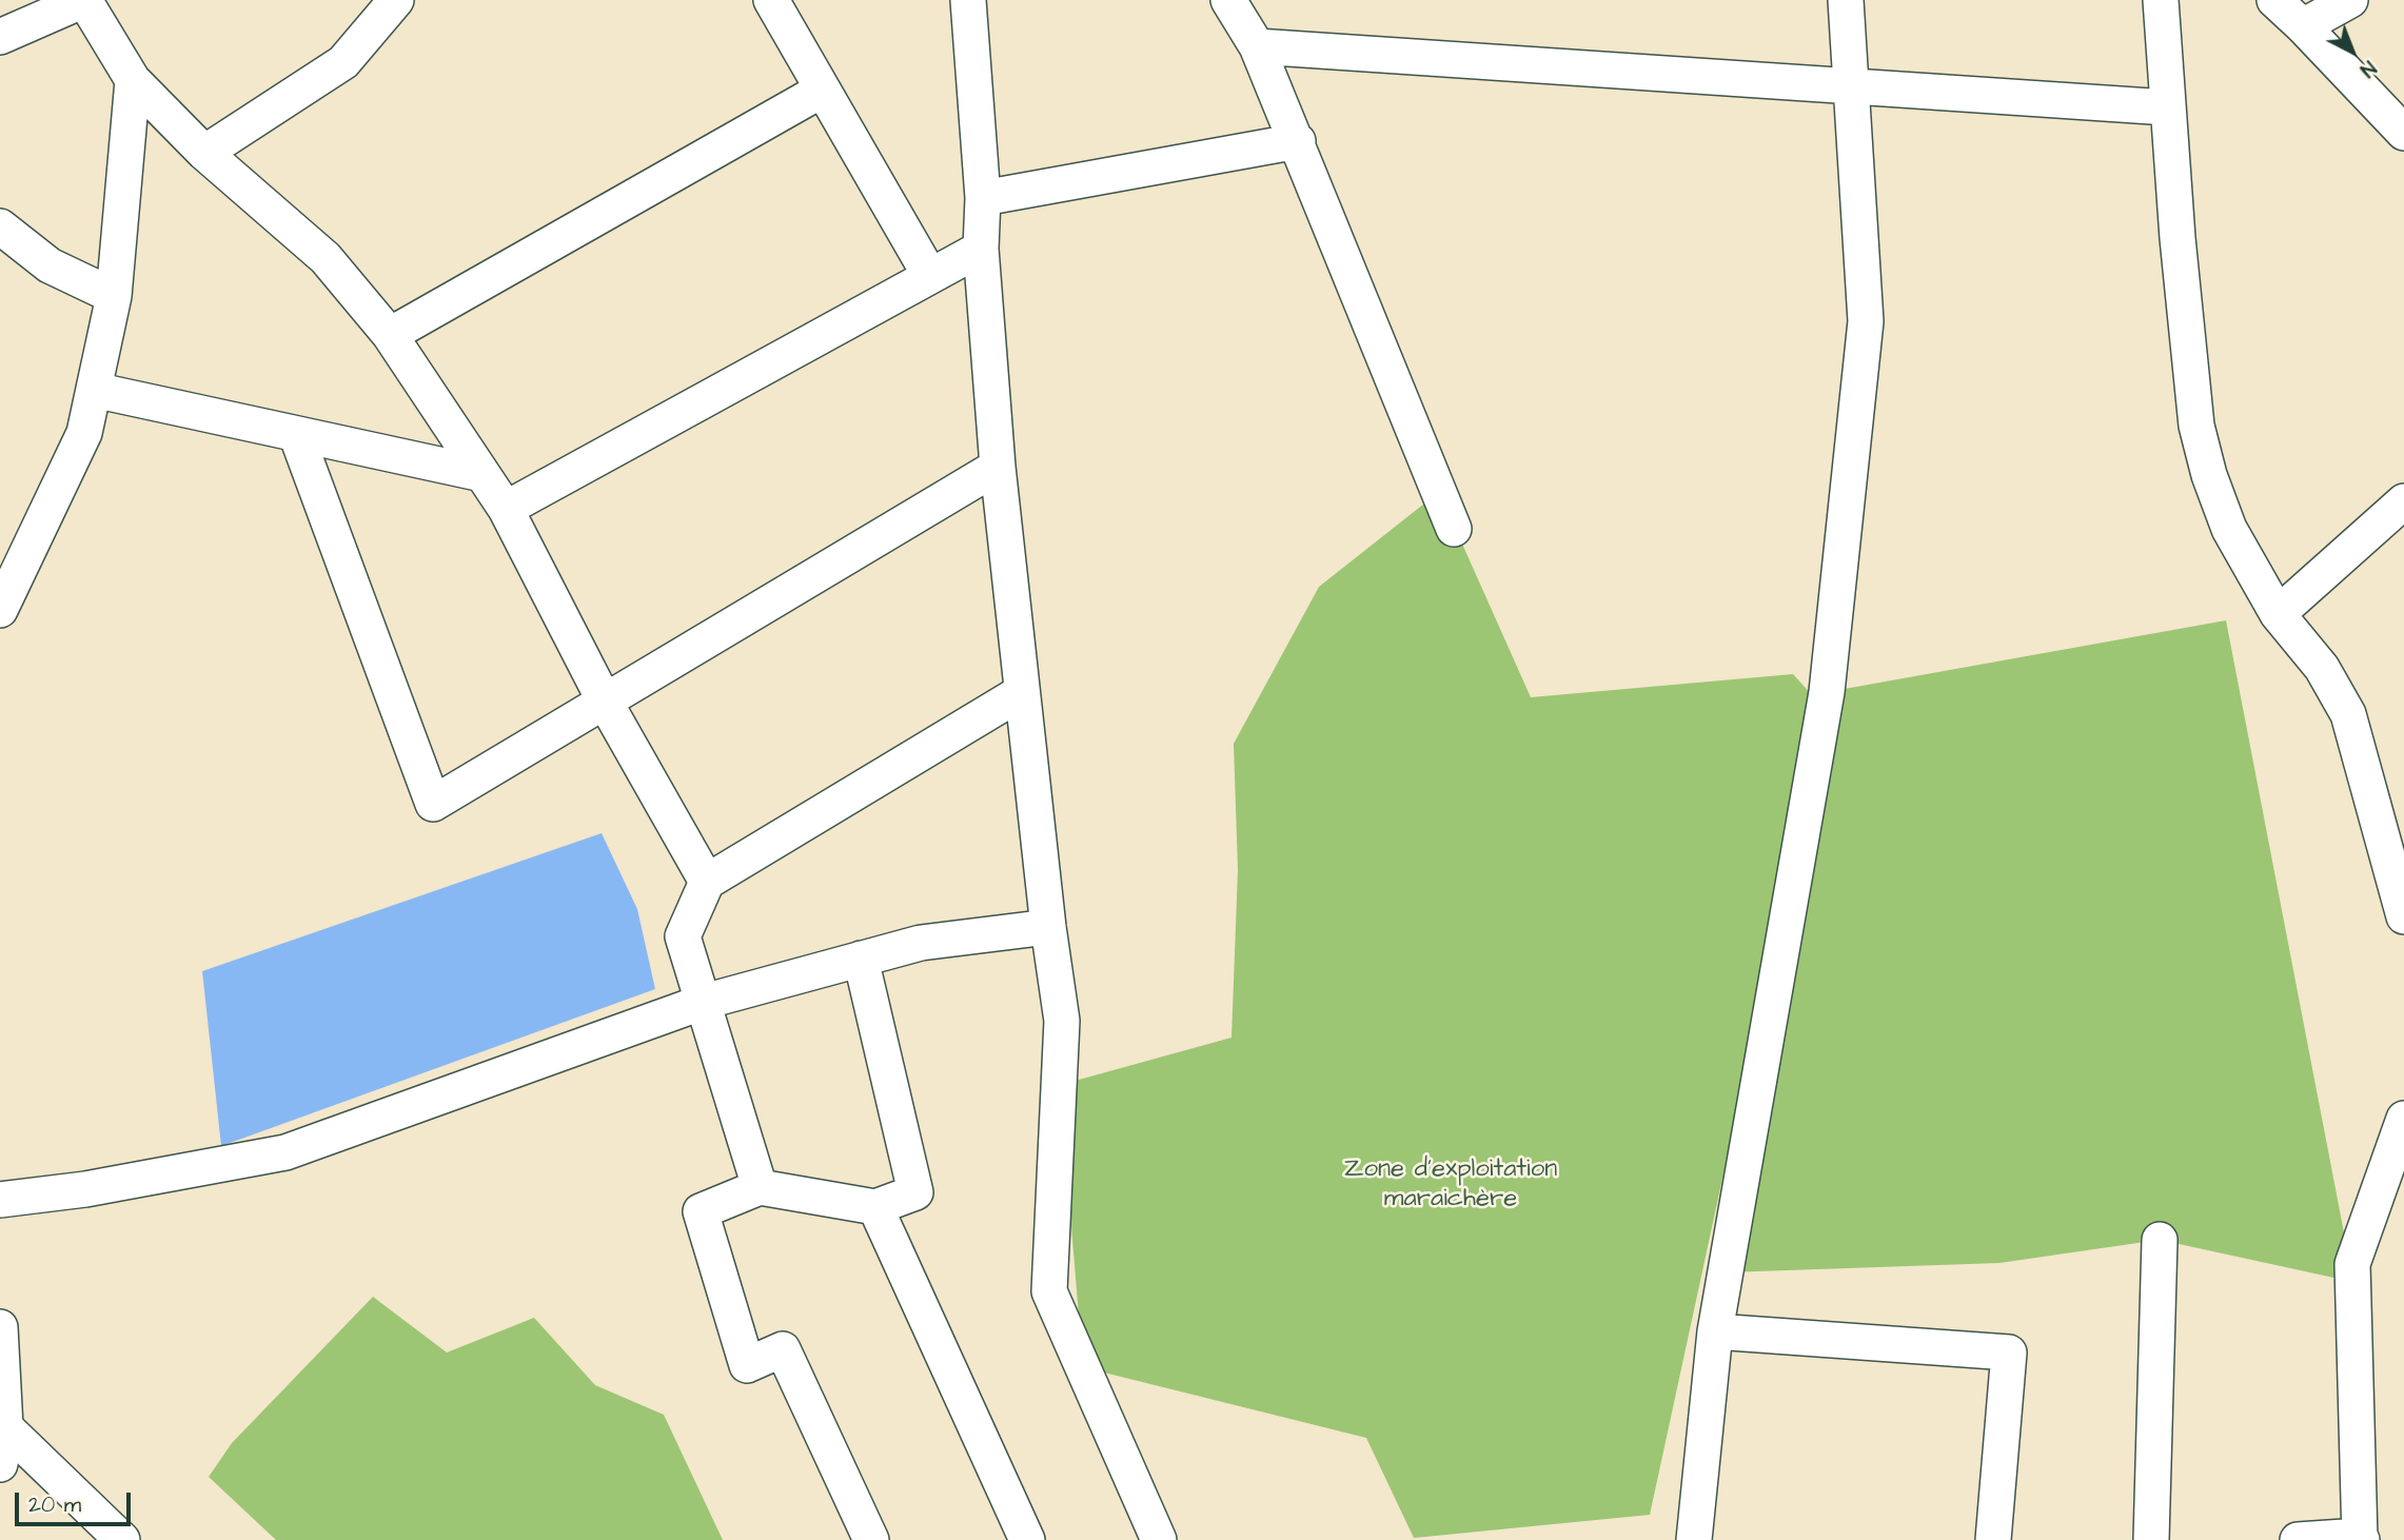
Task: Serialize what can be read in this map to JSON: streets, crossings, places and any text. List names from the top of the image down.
{
  "parks": ["Zone d'exploitation maraichère"],
  "scale_bar": "20 m",
  "north": "bottom right"
}
